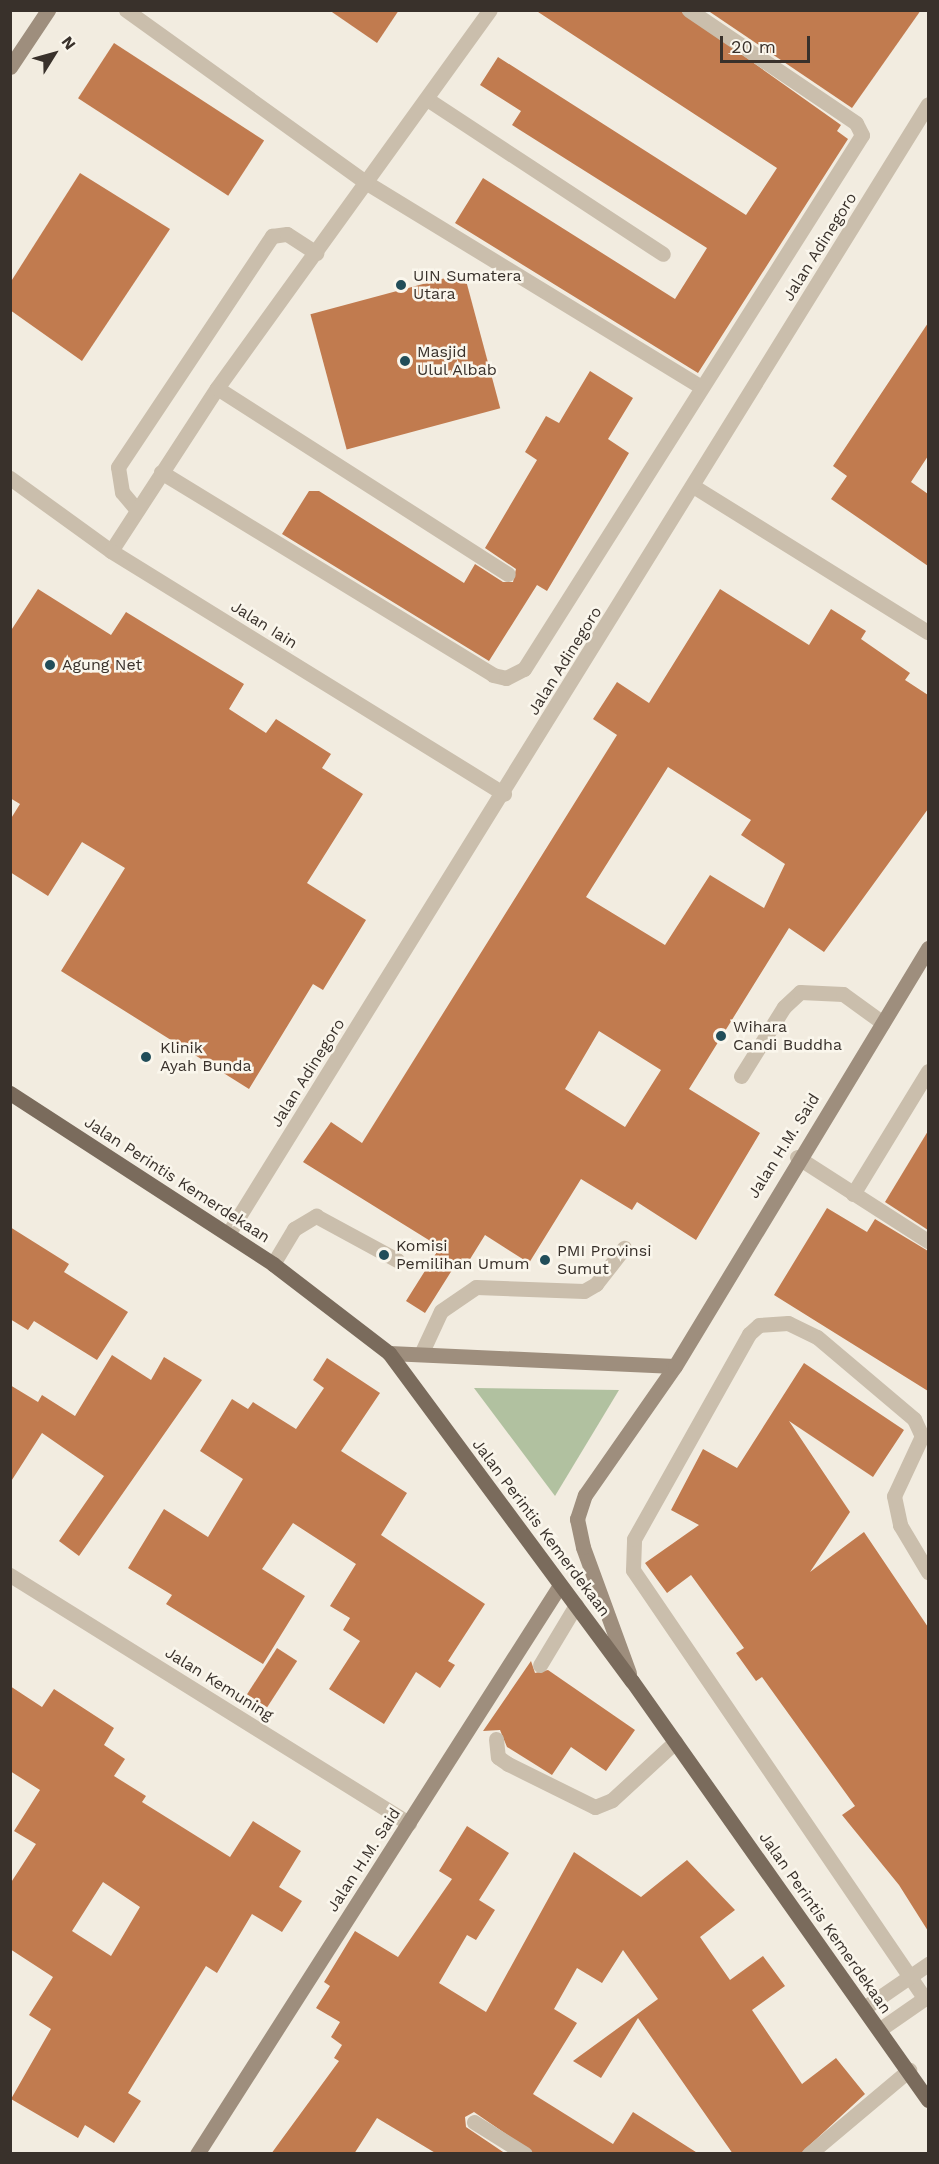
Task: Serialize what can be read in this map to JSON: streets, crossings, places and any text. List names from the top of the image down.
{
  "streets": {
    "main road": ["Jalan Perintis Kemerdekaan"],
    "street": [
      "Jalan Adinegoro",
      "Jalan Iain",
      "Jalan H.M. Said",
      "Jalan Kemuning"
    ]
  },
  "crossings": [
    ["Jalan Adinegoro", "Jalan Iain"],
    ["Jalan Adinegoro", "Jalan Perintis Kemerdekaan"],
    ["Jalan H.M. Said", "Jalan Perintis Kemerdekaan"],
    ["Jalan H.M. Said", "Jalan Kemuning"]
  ],
  "places": [
    "UIN Sumatera Utara",
    "Masjid Ulul Albab",
    "Agung Net",
    "Wihara Candi Buddha",
    "Klinik Ayah Bunda",
    "Komisi Pemilihan Umum",
    "PMI Provinsi Sumut"
  ],
  "scale_bar": "20 m",
  "north": "top right"
}
